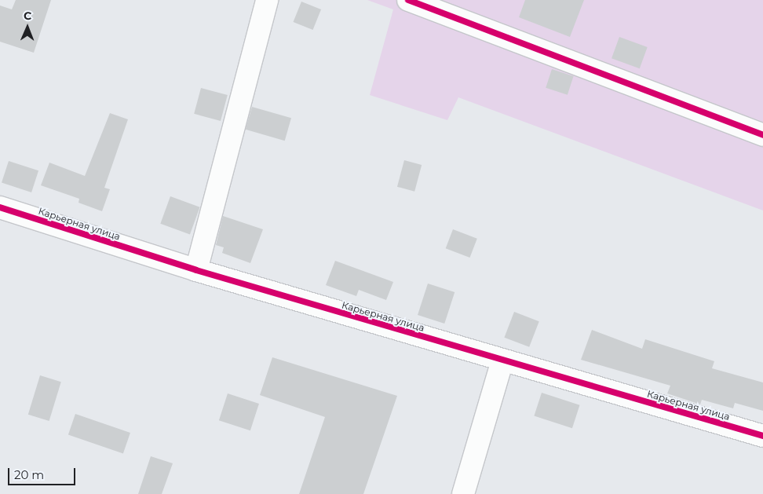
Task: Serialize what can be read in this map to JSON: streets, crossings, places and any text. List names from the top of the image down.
{
  "streets": {
    "street": ["Карьерная улица"]
  },
  "scale_bar": "20 m",
  "north": "top"
}
